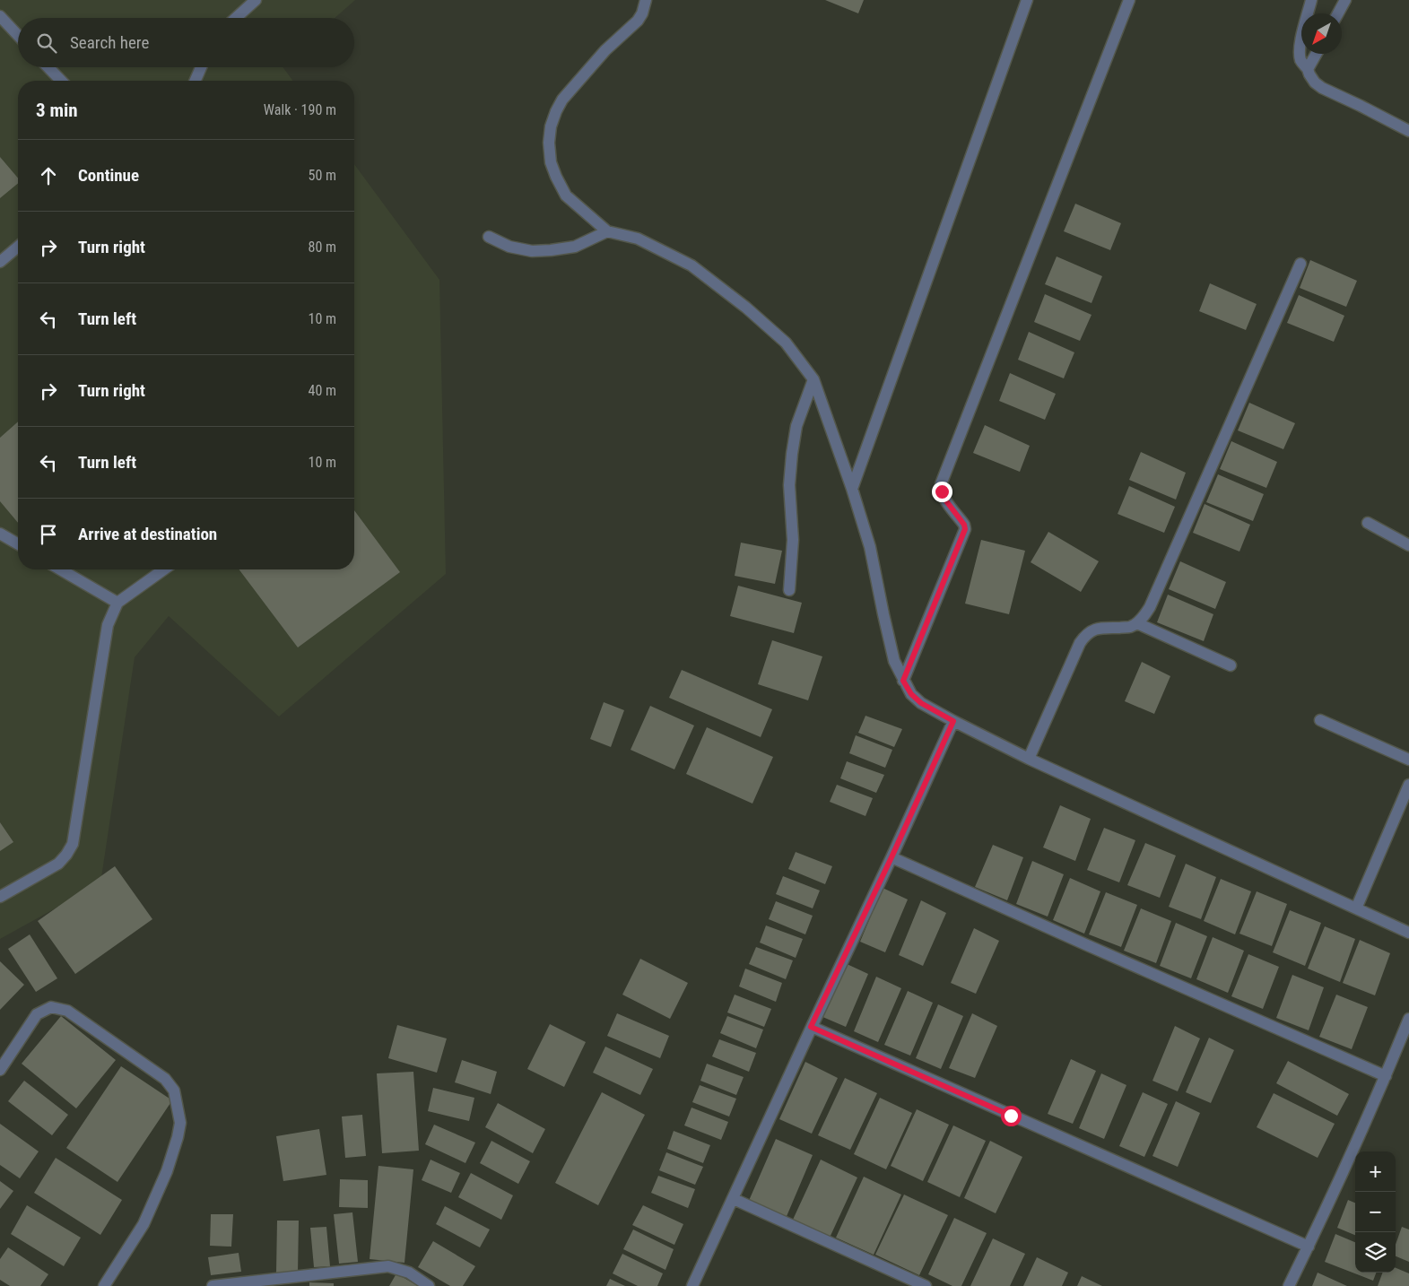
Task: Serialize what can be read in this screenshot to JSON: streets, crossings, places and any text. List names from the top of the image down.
{
  "north": "bottom left",
  "page": {
    "search": "Search here",
    "heading": ["3 min", "Walk · 190 m"],
    "list": [
      ["Continue", "50 m"],
      ["Turn right", "80 m"],
      ["Turn left", "10 m"],
      ["Turn right", "40 m"],
      ["Turn left", "10 m"],
      "Arrive at destination"
    ],
    "map_buttons": ["+", "−"]
  }
}
